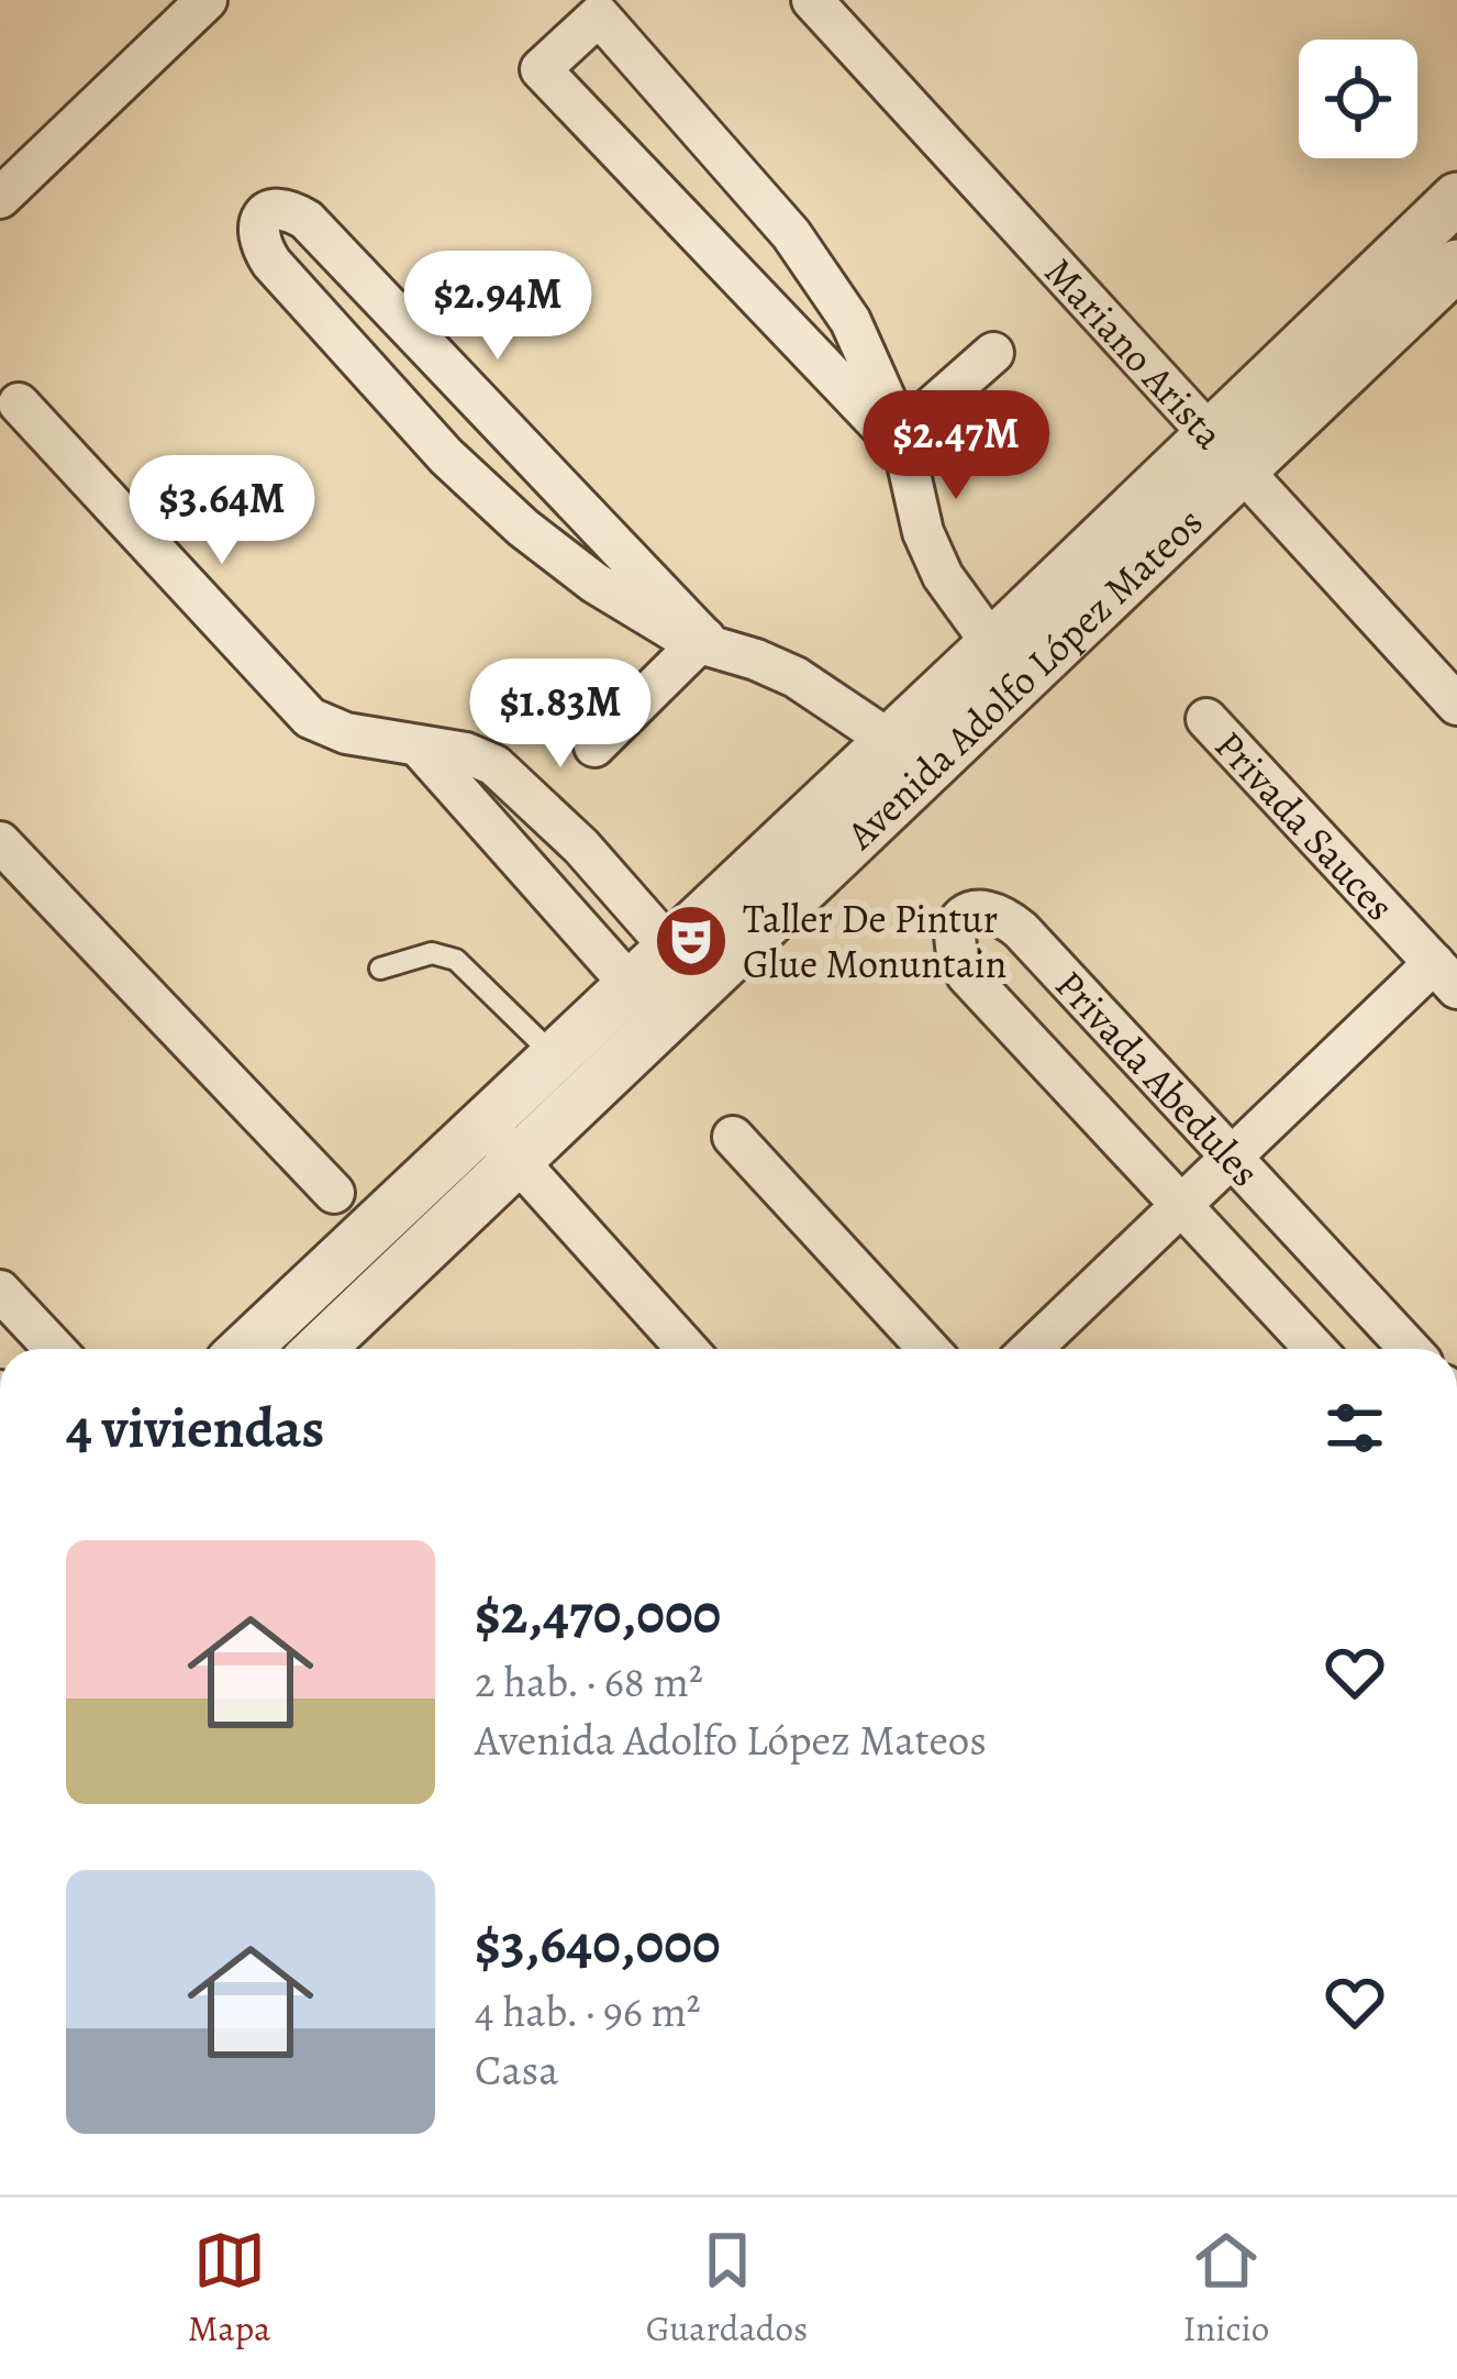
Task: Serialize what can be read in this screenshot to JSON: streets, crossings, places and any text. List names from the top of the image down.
{
  "streets": {
    "street": [
      "Mariano Arista",
      "Avenida Adolfo López Mateos",
      "Privada Sauces",
      "Privada Abedules"
    ]
  },
  "crossings": [
    ["Mariano Arista", "Avenida Adolfo López Mateos"]
  ],
  "places": {
    "theatre": ["Taller De Pintur Glue Monuntain"]
  },
  "page": {
    "price": [
      "$2.94M",
      "$2.47M",
      "$3.64M",
      "$1.83M"
    ],
    "heading": "4 viviendas",
    "list": [
      {
        "name": "$2,470,000",
        "note": "2 hab. · 68 m² · Avenida Adolfo López Mateos"
      },
      {
        "name": "$3,640,000",
        "note": "4 hab. · 96 m² · Casa"
      }
    ],
    "tabs": ["Mapa", "Guardados", "Inicio"]
  }
}
